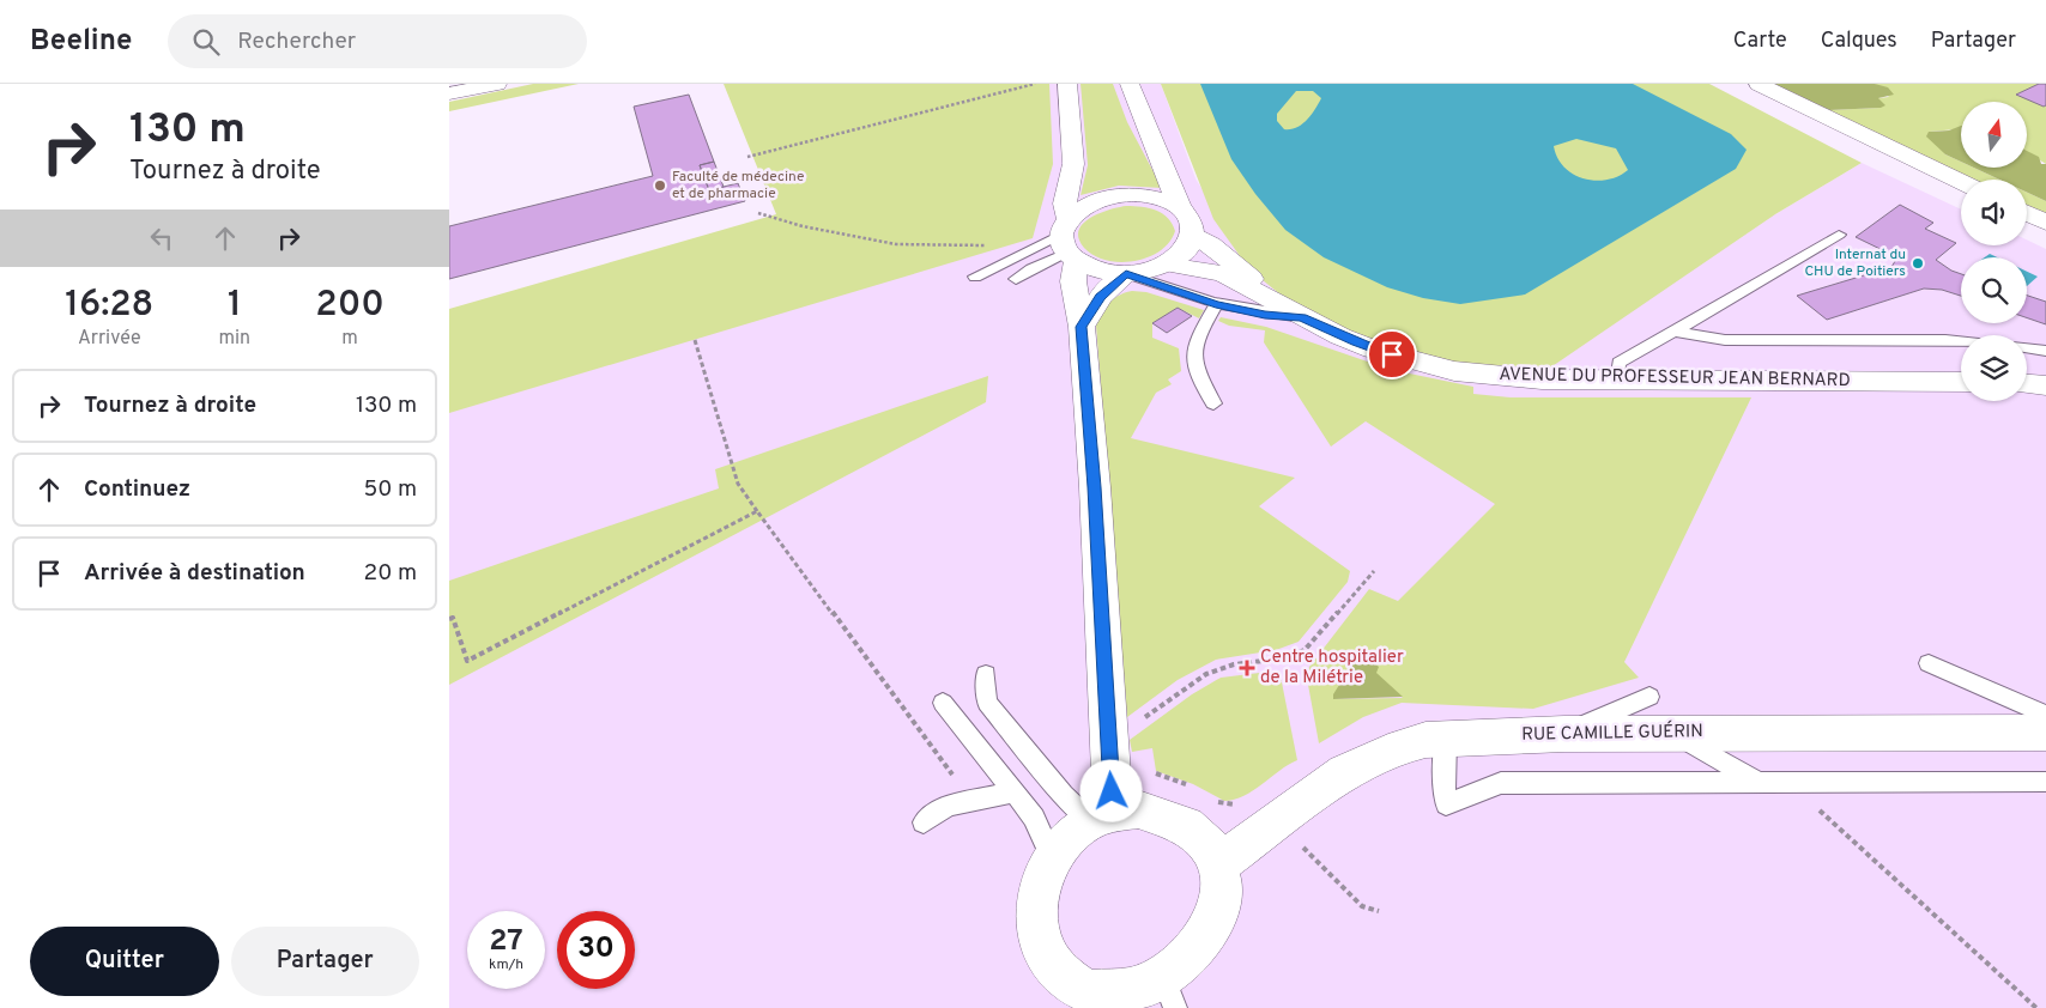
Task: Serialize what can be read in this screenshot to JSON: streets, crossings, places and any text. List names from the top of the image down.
{
  "streets": {
    "street": ["AVENUE DU PROFESSEUR JEAN BERNARD", "RUE CAMILLE GUÉRIN"]
  },
  "places": {
    "other": ["Faculté de médecine et de pharmacie", "Internat du CHU de Poitiers"],
    "health": ["Centre hospitalier de la Milétrie"]
  },
  "north": "top",
  "page": {
    "header": "Beeline",
    "search": "Rechercher",
    "nav": ["Carte", "Calques", "Partager"],
    "turn": ["130 m", "Tournez à droite"],
    "eta": [
      "16:28",
      "Arrivée",
      "1",
      "min",
      "200",
      "m"
    ],
    "list": [
      {
        "name": "Tournez à droite",
        "value": "130 m"
      },
      {
        "name": "Continuez",
        "value": "50 m"
      },
      {
        "name": "Arrivée à destination",
        "value": "20 m"
      }
    ],
    "speed": "27 km/h",
    "limit": "30",
    "buttons": ["Quitter", "Partager"]
  }
}
